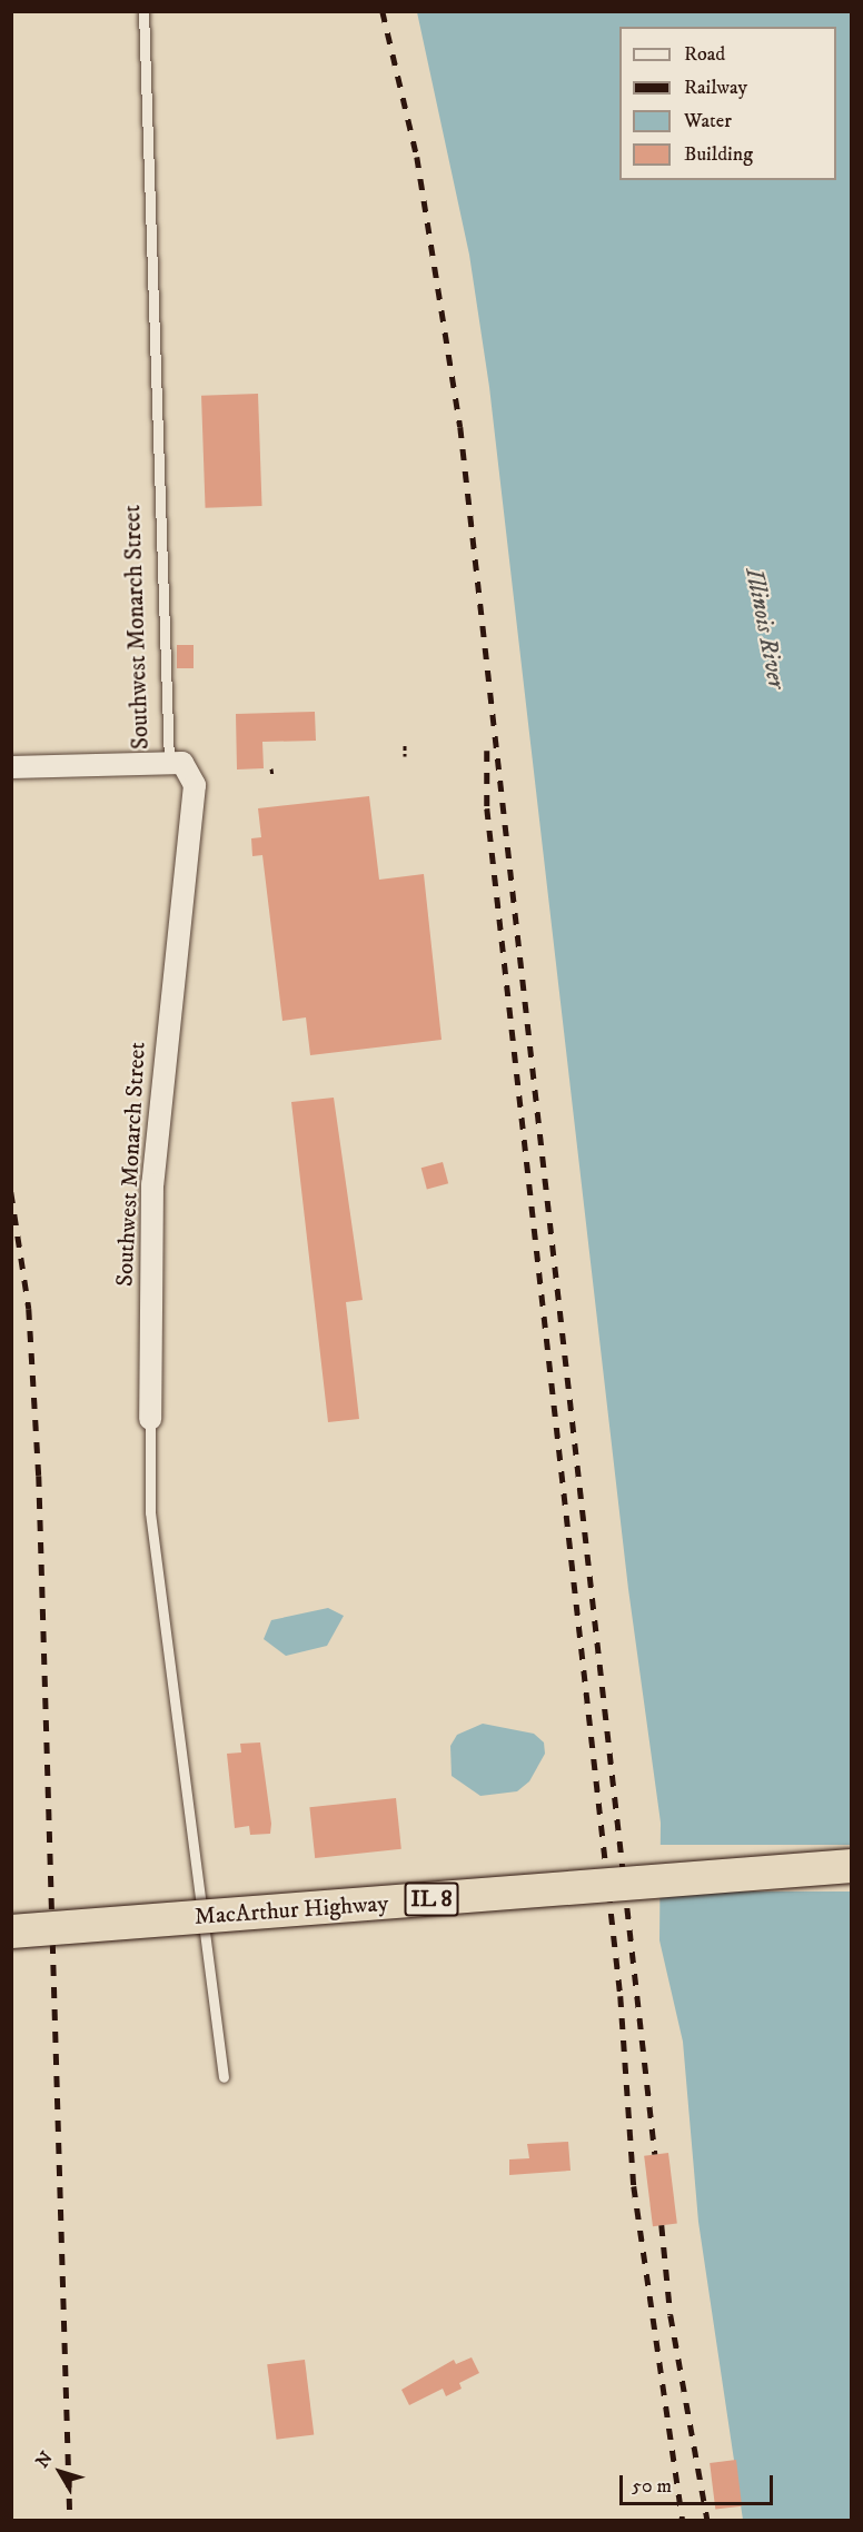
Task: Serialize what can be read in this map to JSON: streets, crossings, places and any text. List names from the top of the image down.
{
  "streets": {
    "main road": ["IL 8", "MacArthur Highway"],
    "street": ["Southwest Monarch Street"]
  },
  "water": ["Illinois River"],
  "legend": [
    "Road",
    "Railway",
    "Water",
    "Building"
  ],
  "scale_bar": "50 m",
  "north": "top left"
}
